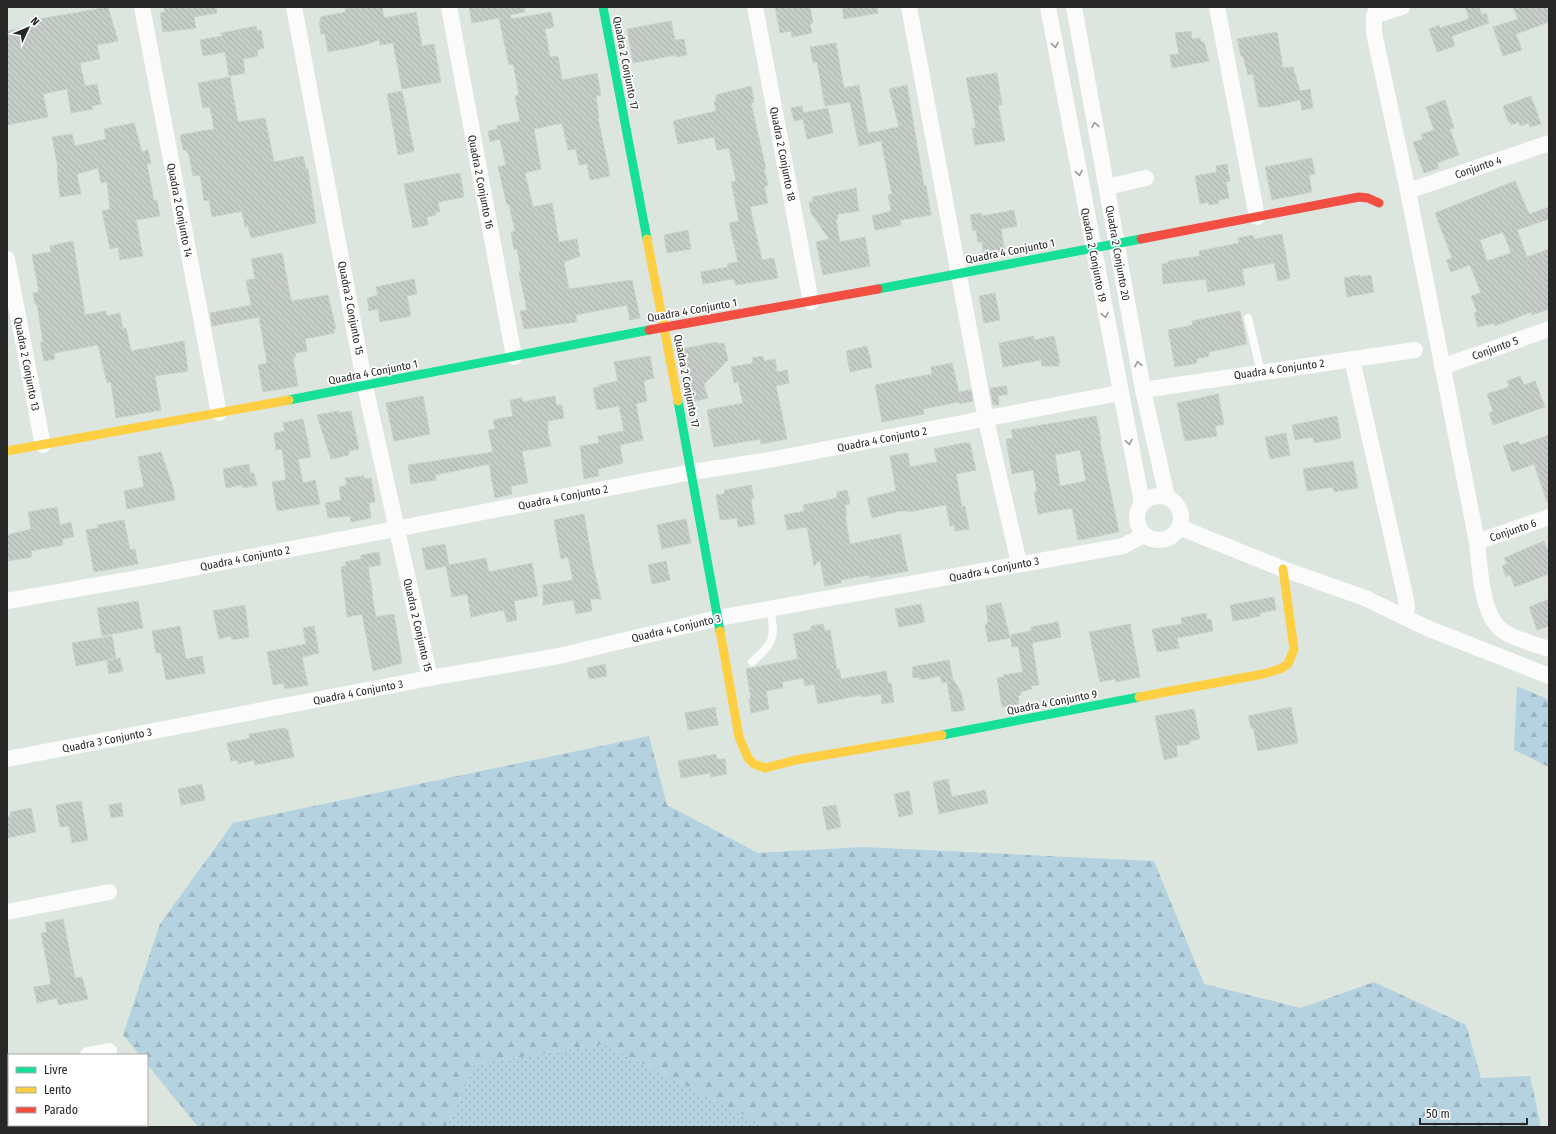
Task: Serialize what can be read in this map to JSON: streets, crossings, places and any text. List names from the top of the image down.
{
  "streets": {
    "street": [
      "Quadra 2 Conjunto 17",
      "Quadra 2 Conjunto 18",
      "Conjunto 4",
      "Quadra 2 Conjunto 16",
      "Quadra 2 Conjunto 14",
      "Quadra 4 Conjunto 1",
      "Quadra 2 Conjunto 20",
      "Quadra 2 Conjunto 19",
      "Quadra 2 Conjunto 15",
      "Conjunto 5",
      "Quadra 2 Conjunto 13",
      "Quadra 4 Conjunto 2",
      "Conjunto 6",
      "Quadra 4 Conjunto 3",
      "Quadra 4 Conjunto 9",
      "Quadra 3 Conjunto 3"
    ]
  },
  "crossings": [
    ["Quadra 2 Conjunto 17", "Quadra 4 Conjunto 1"],
    ["Quadra 2 Conjunto 17", "Quadra 4 Conjunto 2"],
    ["Quadra 2 Conjunto 17", "Quadra 4 Conjunto 3"],
    ["Quadra 2 Conjunto 17", "Quadra 4 Conjunto 9"],
    ["Quadra 2 Conjunto 18", "Quadra 4 Conjunto 1"],
    ["Quadra 2 Conjunto 16", "Quadra 4 Conjunto 1"],
    ["Quadra 2 Conjunto 14", "Quadra 4 Conjunto 1"],
    ["Quadra 4 Conjunto 1", "Quadra 2 Conjunto 20"],
    ["Quadra 4 Conjunto 1", "Quadra 2 Conjunto 19"],
    ["Quadra 4 Conjunto 1", "Quadra 2 Conjunto 15"],
    ["Quadra 4 Conjunto 1", "Quadra 2 Conjunto 13"],
    ["Quadra 2 Conjunto 20", "Quadra 2 Conjunto 19"],
    ["Quadra 2 Conjunto 20", "Quadra 4 Conjunto 2"],
    ["Quadra 2 Conjunto 20", "Quadra 4 Conjunto 3"],
    ["Quadra 2 Conjunto 19", "Quadra 4 Conjunto 2"],
    ["Quadra 2 Conjunto 19", "Quadra 4 Conjunto 3"],
    ["Quadra 2 Conjunto 15", "Quadra 4 Conjunto 2"],
    ["Quadra 2 Conjunto 15", "Quadra 4 Conjunto 3"],
    ["Quadra 4 Conjunto 3", "Quadra 3 Conjunto 3"]
  ],
  "legend": ["Livre", "Lento", "Parado"],
  "scale_bar": "50 m",
  "north": "top right"
}
